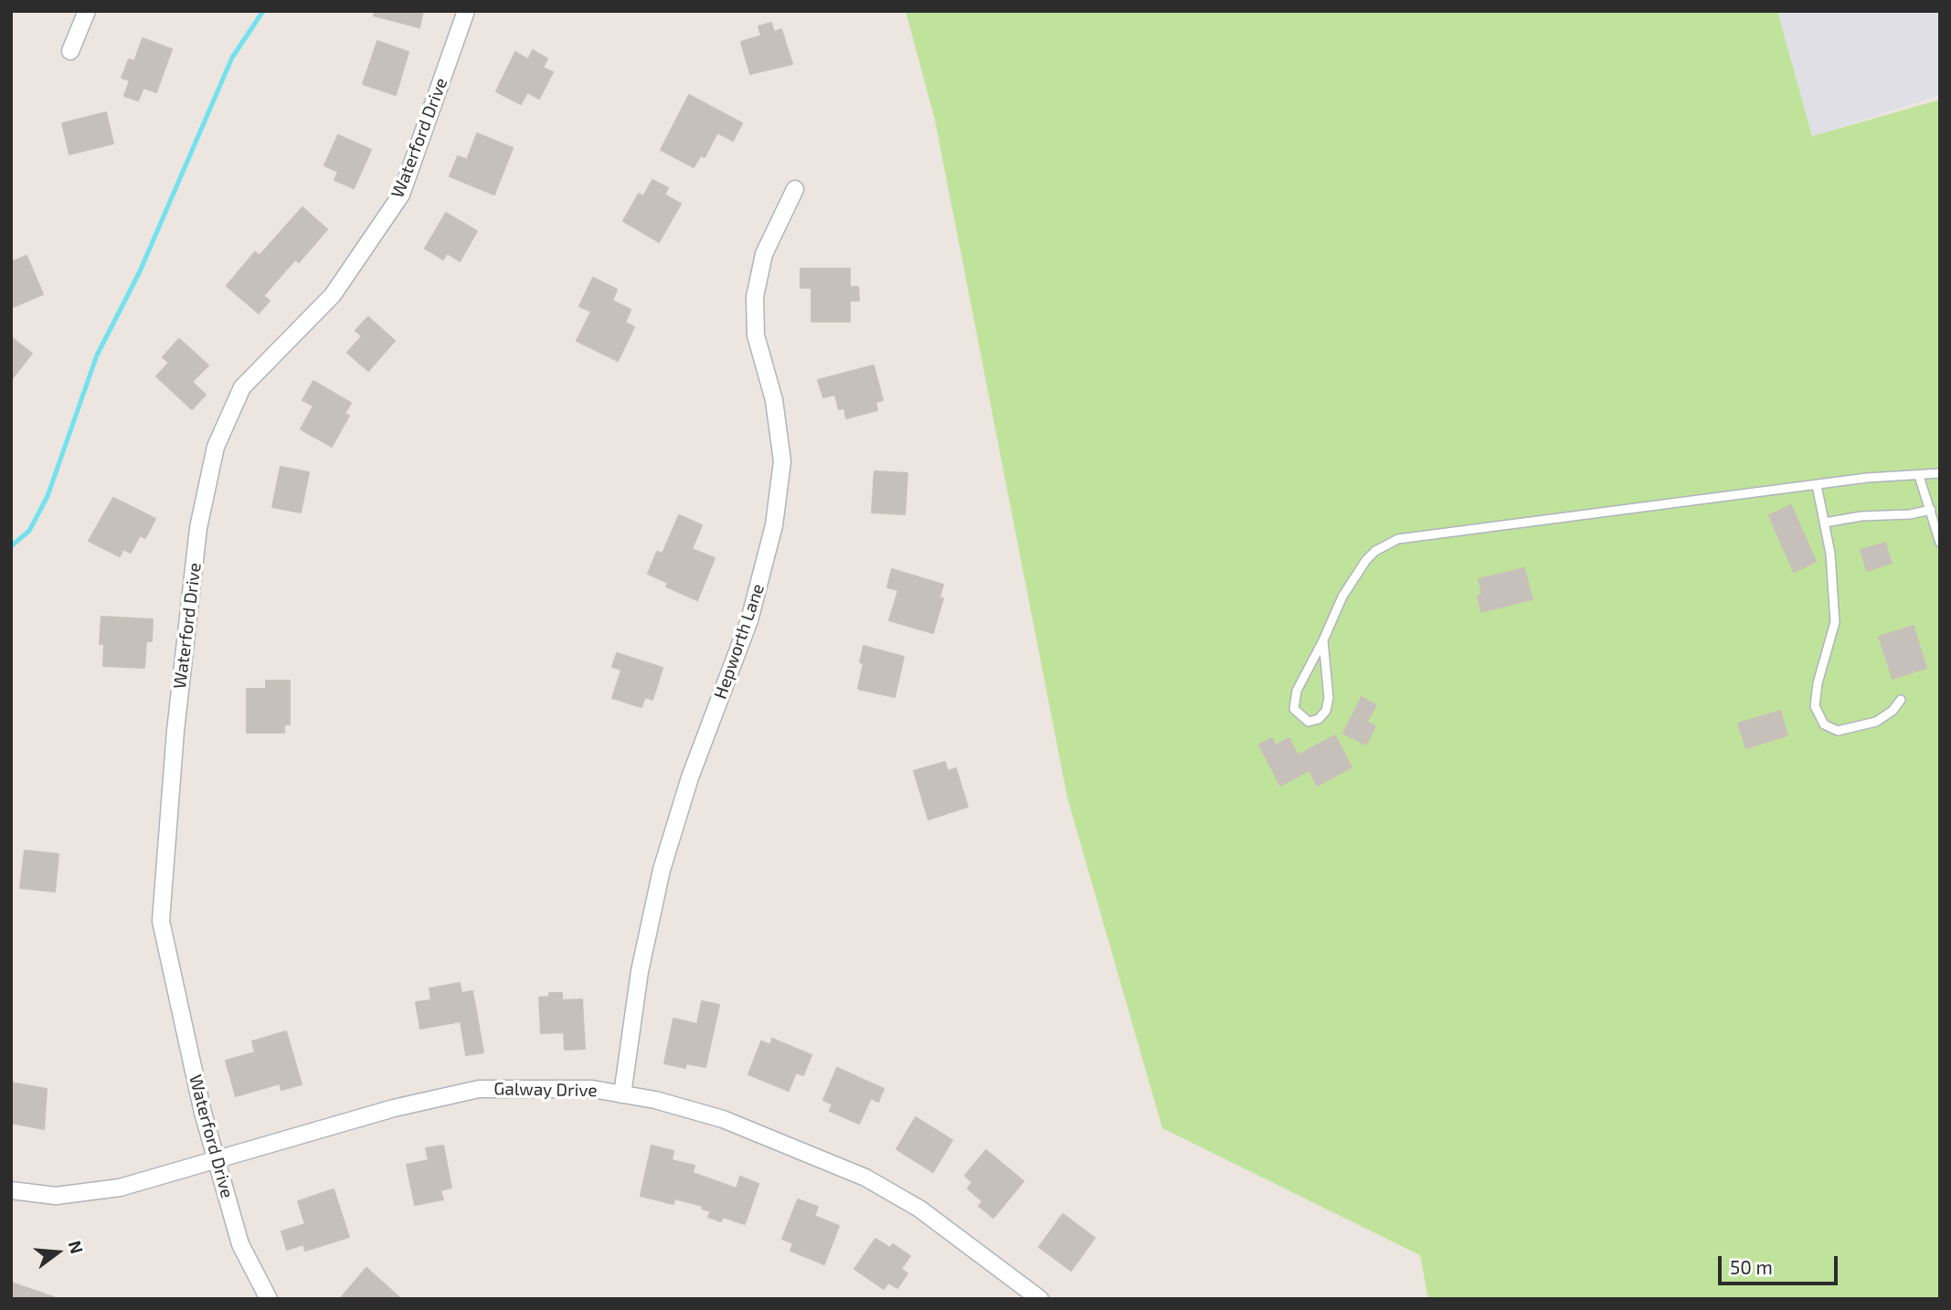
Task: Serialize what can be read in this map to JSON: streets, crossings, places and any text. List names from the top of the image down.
{
  "streets": {
    "street": ["Waterford Drive", "Hepworth Lane", "Galway Drive"]
  },
  "crossings": [
    ["Waterford Drive", "Galway Drive"],
    ["Hepworth Lane", "Galway Drive"]
  ],
  "scale_bar": "50 m",
  "north": "right"
}
